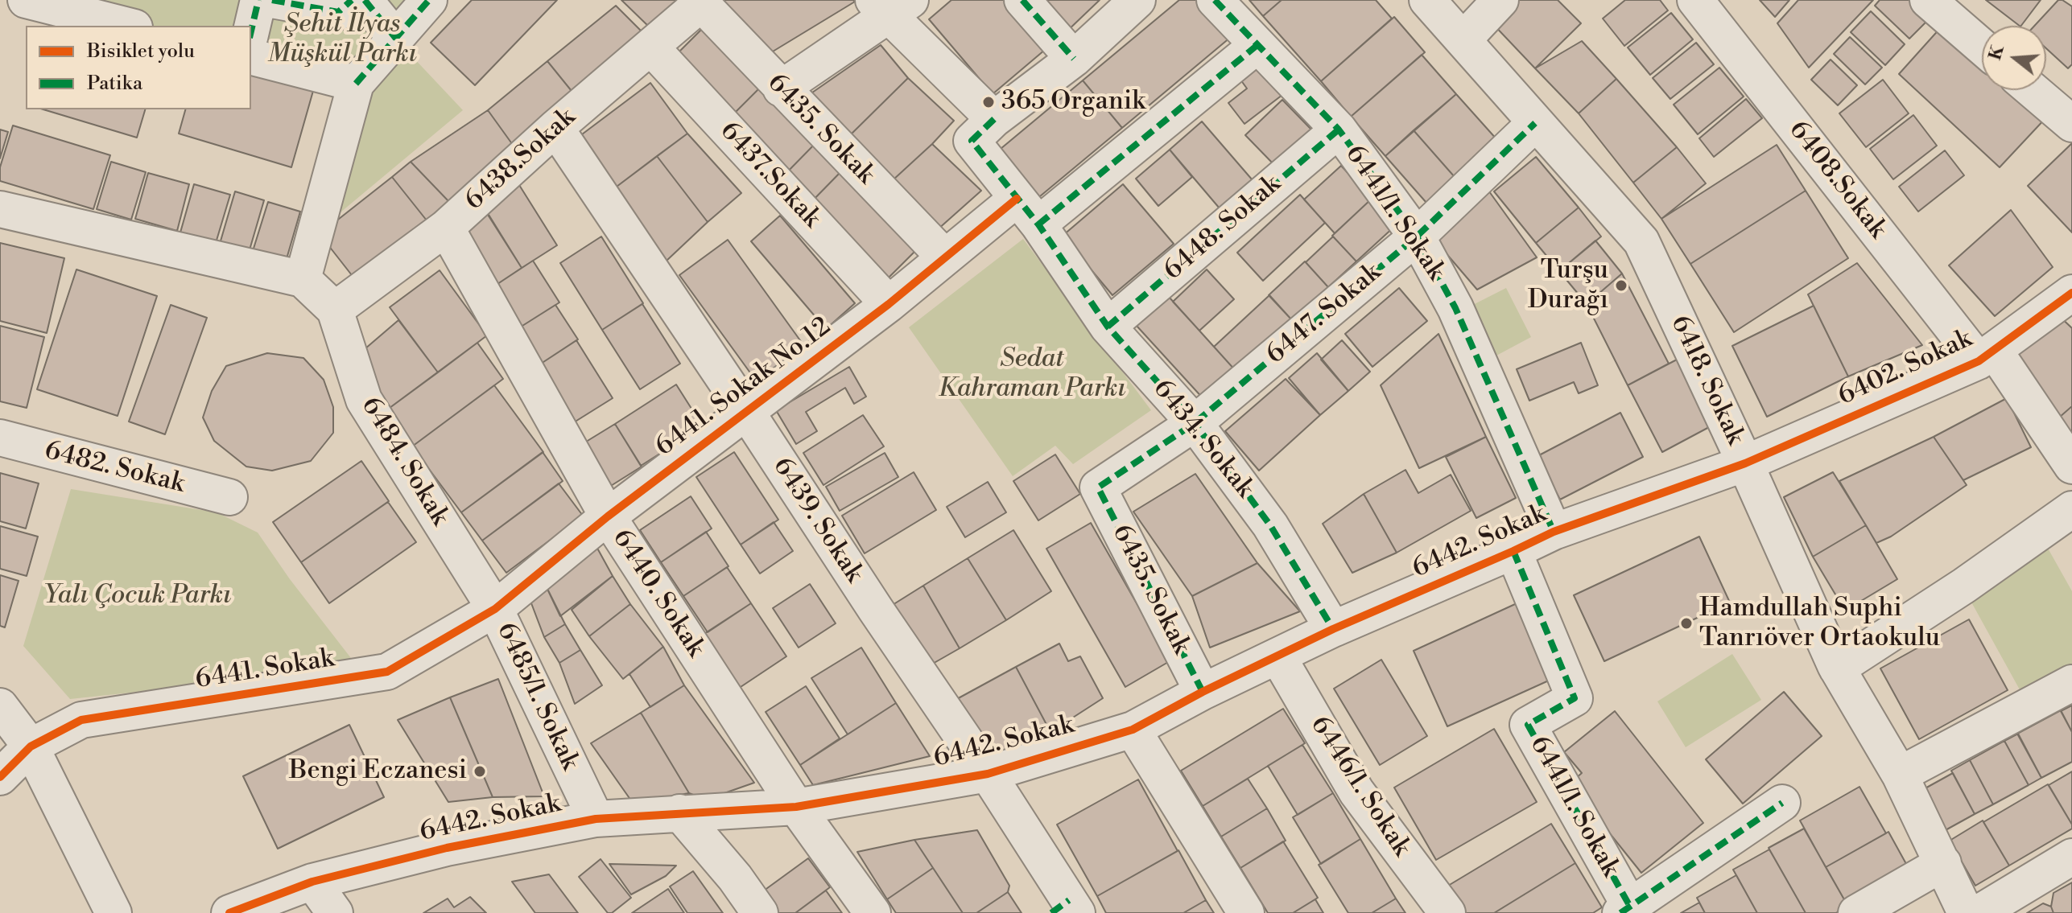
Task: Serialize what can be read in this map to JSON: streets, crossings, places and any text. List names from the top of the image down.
{
  "streets": {
    "street": [
      "6435. Sokak",
      "6438.Sokak",
      "6437.Sokak",
      "6408.Sokak",
      "6441/1. Sokak",
      "6448. Sokak",
      "6447. Sokak",
      "6402. Sokak",
      "6418. Sokak",
      "6441. Sokak No.12",
      "6434. Sokak",
      "6484. Sokak",
      "6482. Sokak",
      "6439. Sokak",
      "6442. Sokak",
      "6440. Sokak",
      "6441. Sokak",
      "6485/1. Sokak",
      "6446/1. Sokak"
    ]
  },
  "crossings": [
    ["6435. Sokak", "6438.Sokak"],
    ["6435. Sokak", "6447. Sokak"],
    ["6435. Sokak", "6441. Sokak No.12"],
    ["6435. Sokak", "6442. Sokak"],
    ["6438.Sokak", "6437.Sokak"],
    ["6438.Sokak", "6484. Sokak"],
    ["6438.Sokak", "6439. Sokak"],
    ["6438.Sokak", "6440. Sokak"],
    ["6437.Sokak", "6441. Sokak No.12"],
    ["6408.Sokak", "6402. Sokak"],
    ["6441/1. Sokak", "6448. Sokak"],
    ["6441/1. Sokak", "6447. Sokak"],
    ["6441/1. Sokak", "6441. Sokak No.12"],
    ["6441/1. Sokak", "6442. Sokak"],
    ["6448. Sokak", "6434. Sokak"],
    ["6447. Sokak", "6418. Sokak"],
    ["6447. Sokak", "6434. Sokak"],
    ["6402. Sokak", "6418. Sokak"],
    ["6402. Sokak", "6442. Sokak"],
    ["6418. Sokak", "6442. Sokak"],
    ["6441. Sokak No.12", "6434. Sokak"],
    ["6441. Sokak No.12", "6484. Sokak"],
    ["6441. Sokak No.12", "6439. Sokak"],
    ["6441. Sokak No.12", "6440. Sokak"],
    ["6441. Sokak No.12", "6441. Sokak"],
    ["6441. Sokak No.12", "6485/1. Sokak"],
    ["6434. Sokak", "6442. Sokak"],
    ["6484. Sokak", "6441. Sokak"],
    ["6484. Sokak", "6485/1. Sokak"],
    ["6439. Sokak", "6442. Sokak"],
    ["6442. Sokak", "6440. Sokak"],
    ["6442. Sokak", "6485/1. Sokak"],
    ["6442. Sokak", "6446/1. Sokak"],
    ["6441. Sokak", "6485/1. Sokak"]
  ],
  "parks": ["Şehit İlyas Müşkül Parkı", "Sedat Kahraman Parkı", "Yalı Çocuk Parkı"],
  "places": [
    "365 Organik",
    "Turşu Durağı",
    "Hamdullah Suphi Tanrıöver Ortaokulu",
    "Bengi Eczanesi"
  ],
  "legend": ["Bisiklet yolu", "Patika"],
  "north": "left"
}
